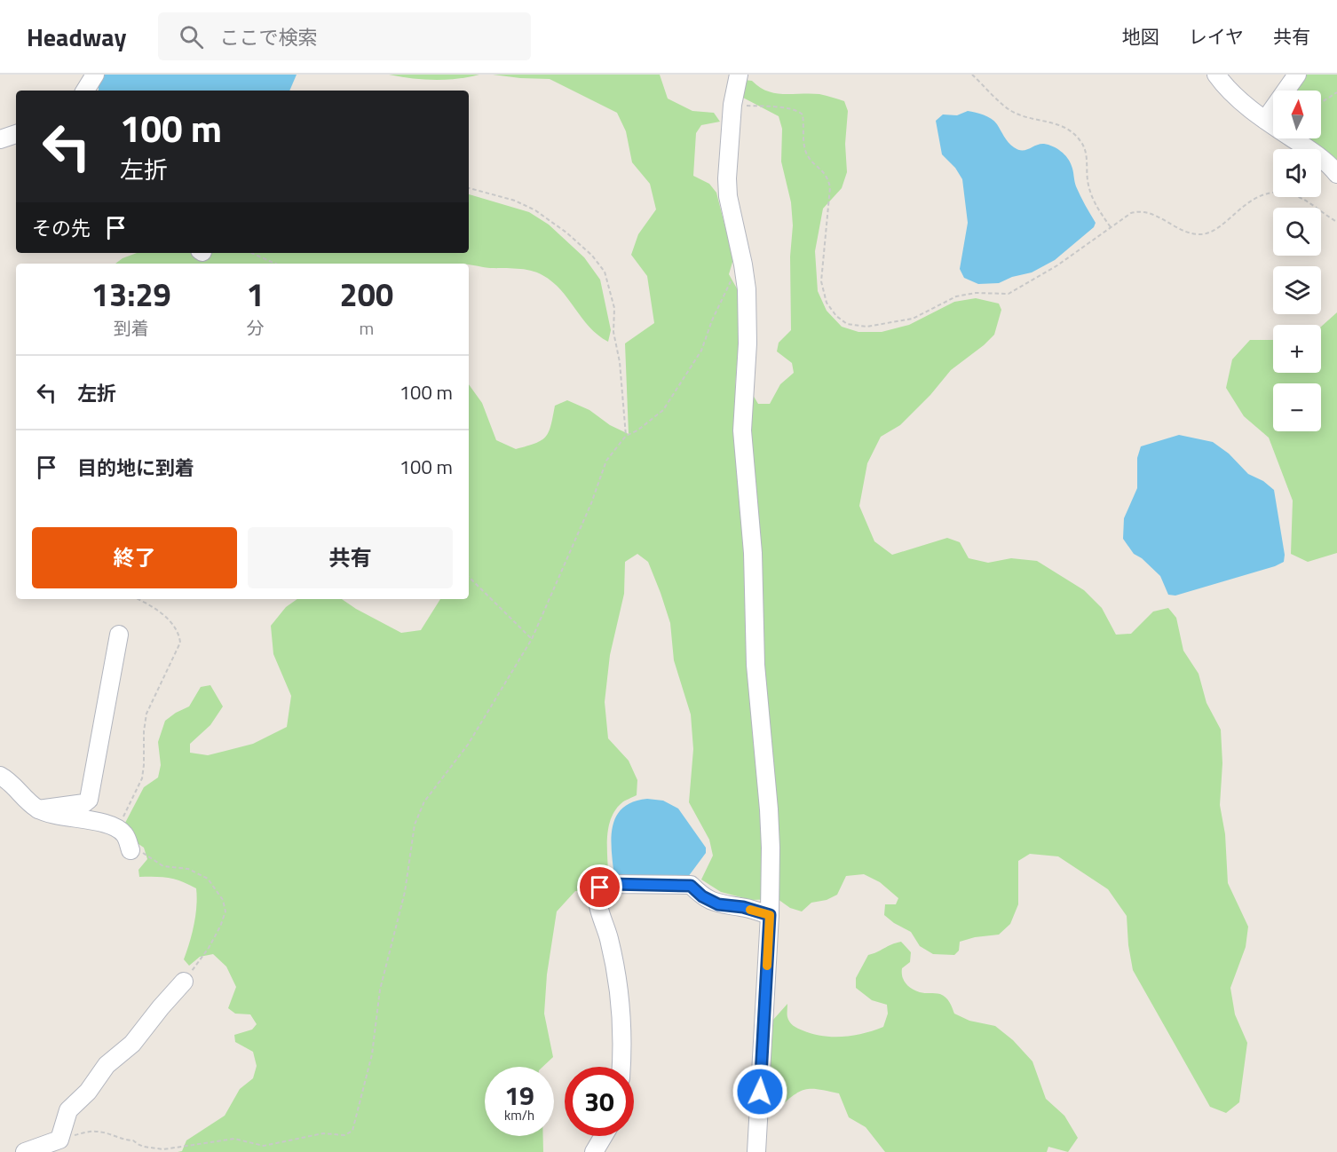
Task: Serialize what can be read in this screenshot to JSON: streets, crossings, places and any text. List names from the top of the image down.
{
  "north": "top",
  "page": {
    "header": "Headway",
    "search": "ここで検索",
    "nav": ["地図", "レイヤ", "共有"],
    "map_buttons": ["+", "−"],
    "turn": ["100 m", "左折"],
    "then": "その先",
    "eta": [
      "13:29",
      "到着",
      "1",
      "分",
      "200",
      "m"
    ],
    "list": [
      {
        "name": "左折",
        "value": "100 m"
      },
      {
        "name": "目的地に到着",
        "value": "100 m"
      }
    ],
    "buttons": ["終了", "共有"],
    "speed": "19 km/h",
    "limit": "30"
  }
}
